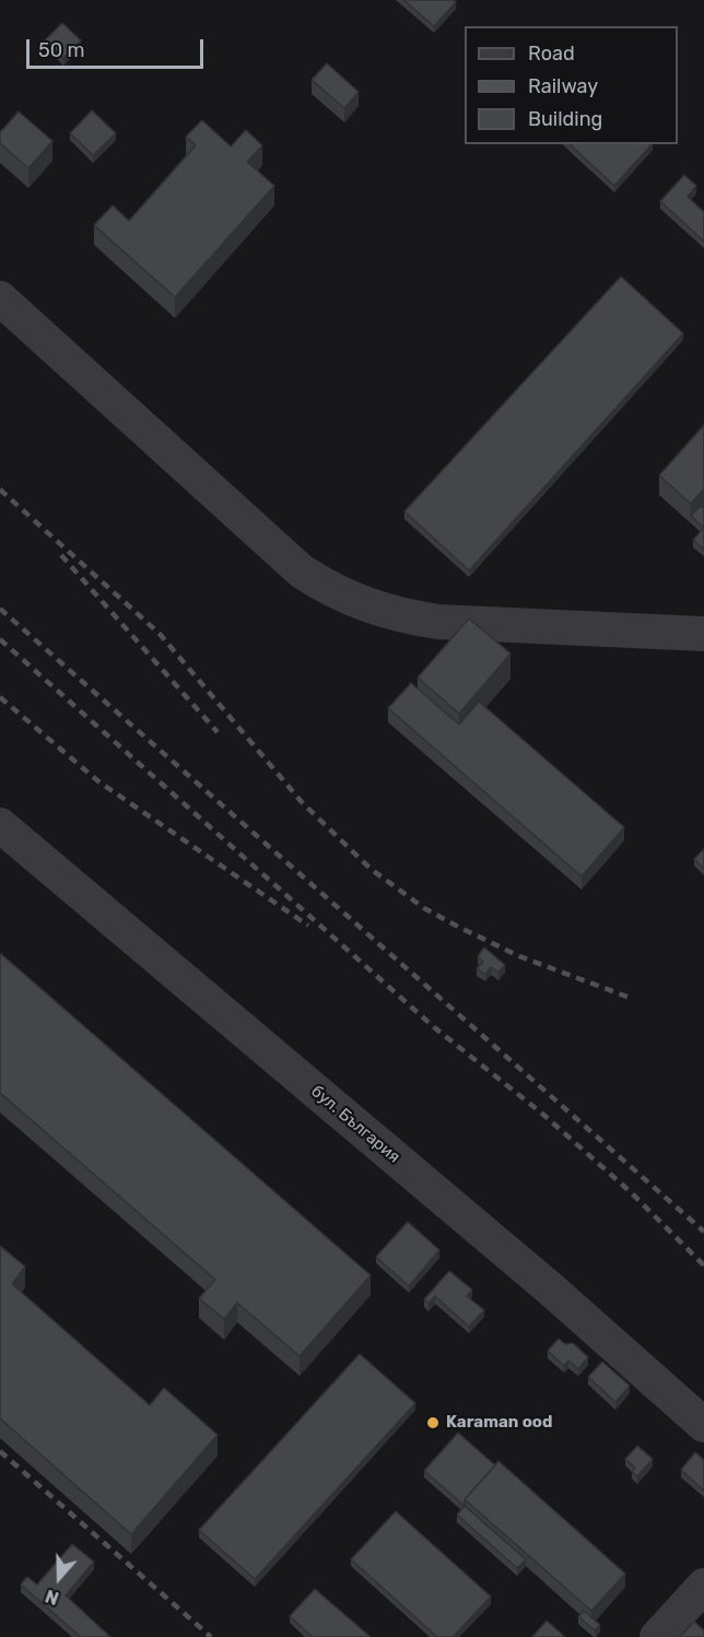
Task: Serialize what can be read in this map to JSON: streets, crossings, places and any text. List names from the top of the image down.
{
  "streets": {
    "street": ["бул. България"]
  },
  "places": ["Karaman ood"],
  "legend": ["Road", "Railway", "Building"],
  "scale_bar": "50 m",
  "north": "bottom"
}
